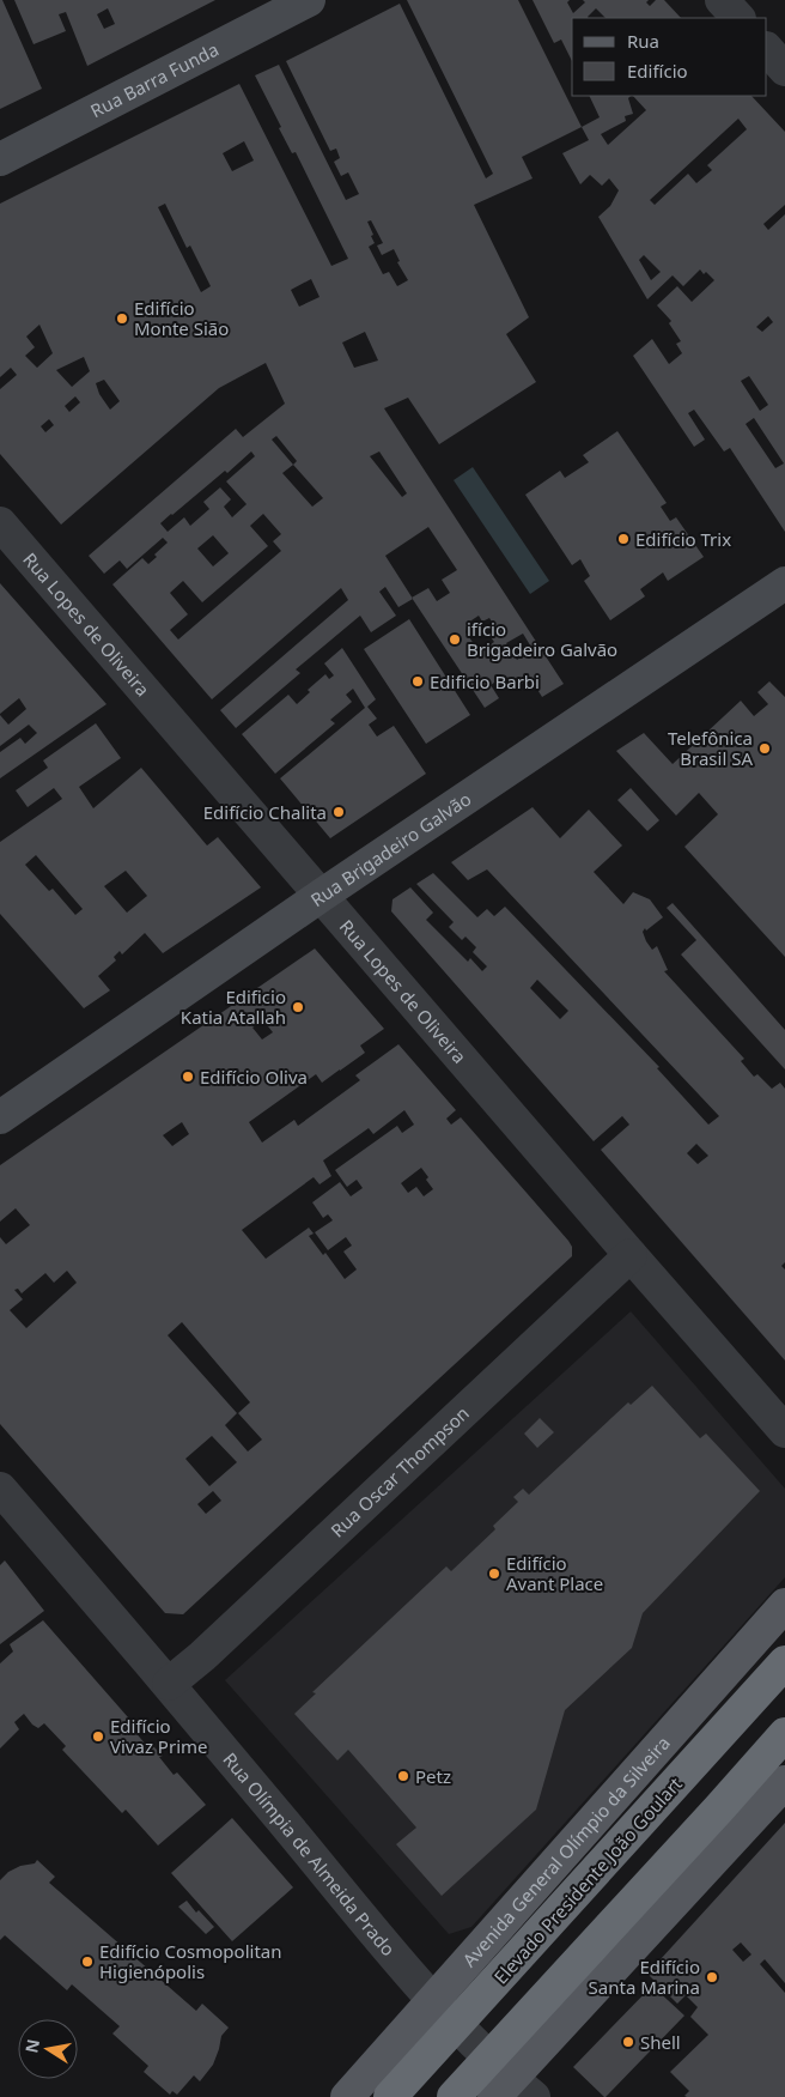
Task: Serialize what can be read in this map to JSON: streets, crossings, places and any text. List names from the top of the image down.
{
  "streets": {
    "highway": ["Elevado Presidente João Goulart"],
    "main road": ["Avenida General Olímpio da Silveira"],
    "street": [
      "Rua Barra Funda",
      "Rua Lopes de Oliveira",
      "Rua Brigadeiro Galvão",
      "Rua Oscar Thompson",
      "Rua Olímpia de Almeida Prado"
    ]
  },
  "crossings": [
    ["Rua Lopes de Oliveira", "Rua Brigadeiro Galvão"],
    ["Rua Lopes de Oliveira", "Rua Oscar Thompson"],
    ["Rua Oscar Thompson", "Rua Olímpia de Almeida Prado"],
    ["Avenida General Olímpio da Silveira", "Rua Olímpia de Almeida Prado"]
  ],
  "places": [
    "Edifício Monte Sião",
    "Edifício Trix",
    "ifício Brigadeiro Galvão",
    "Edificio Barbi",
    "Telefônica Brasil SA",
    "Edifício Chalita",
    "Edificio Katia Atallah",
    "Edifício Oliva",
    "Edifício Avant Place",
    "Edifício Vivaz Prime",
    "Petz",
    "Edifício Cosmopolitan Higienópolis",
    "Edifício Santa Marina",
    "Shell"
  ],
  "legend": ["Rua", "Edifício"],
  "north": "left"
}
